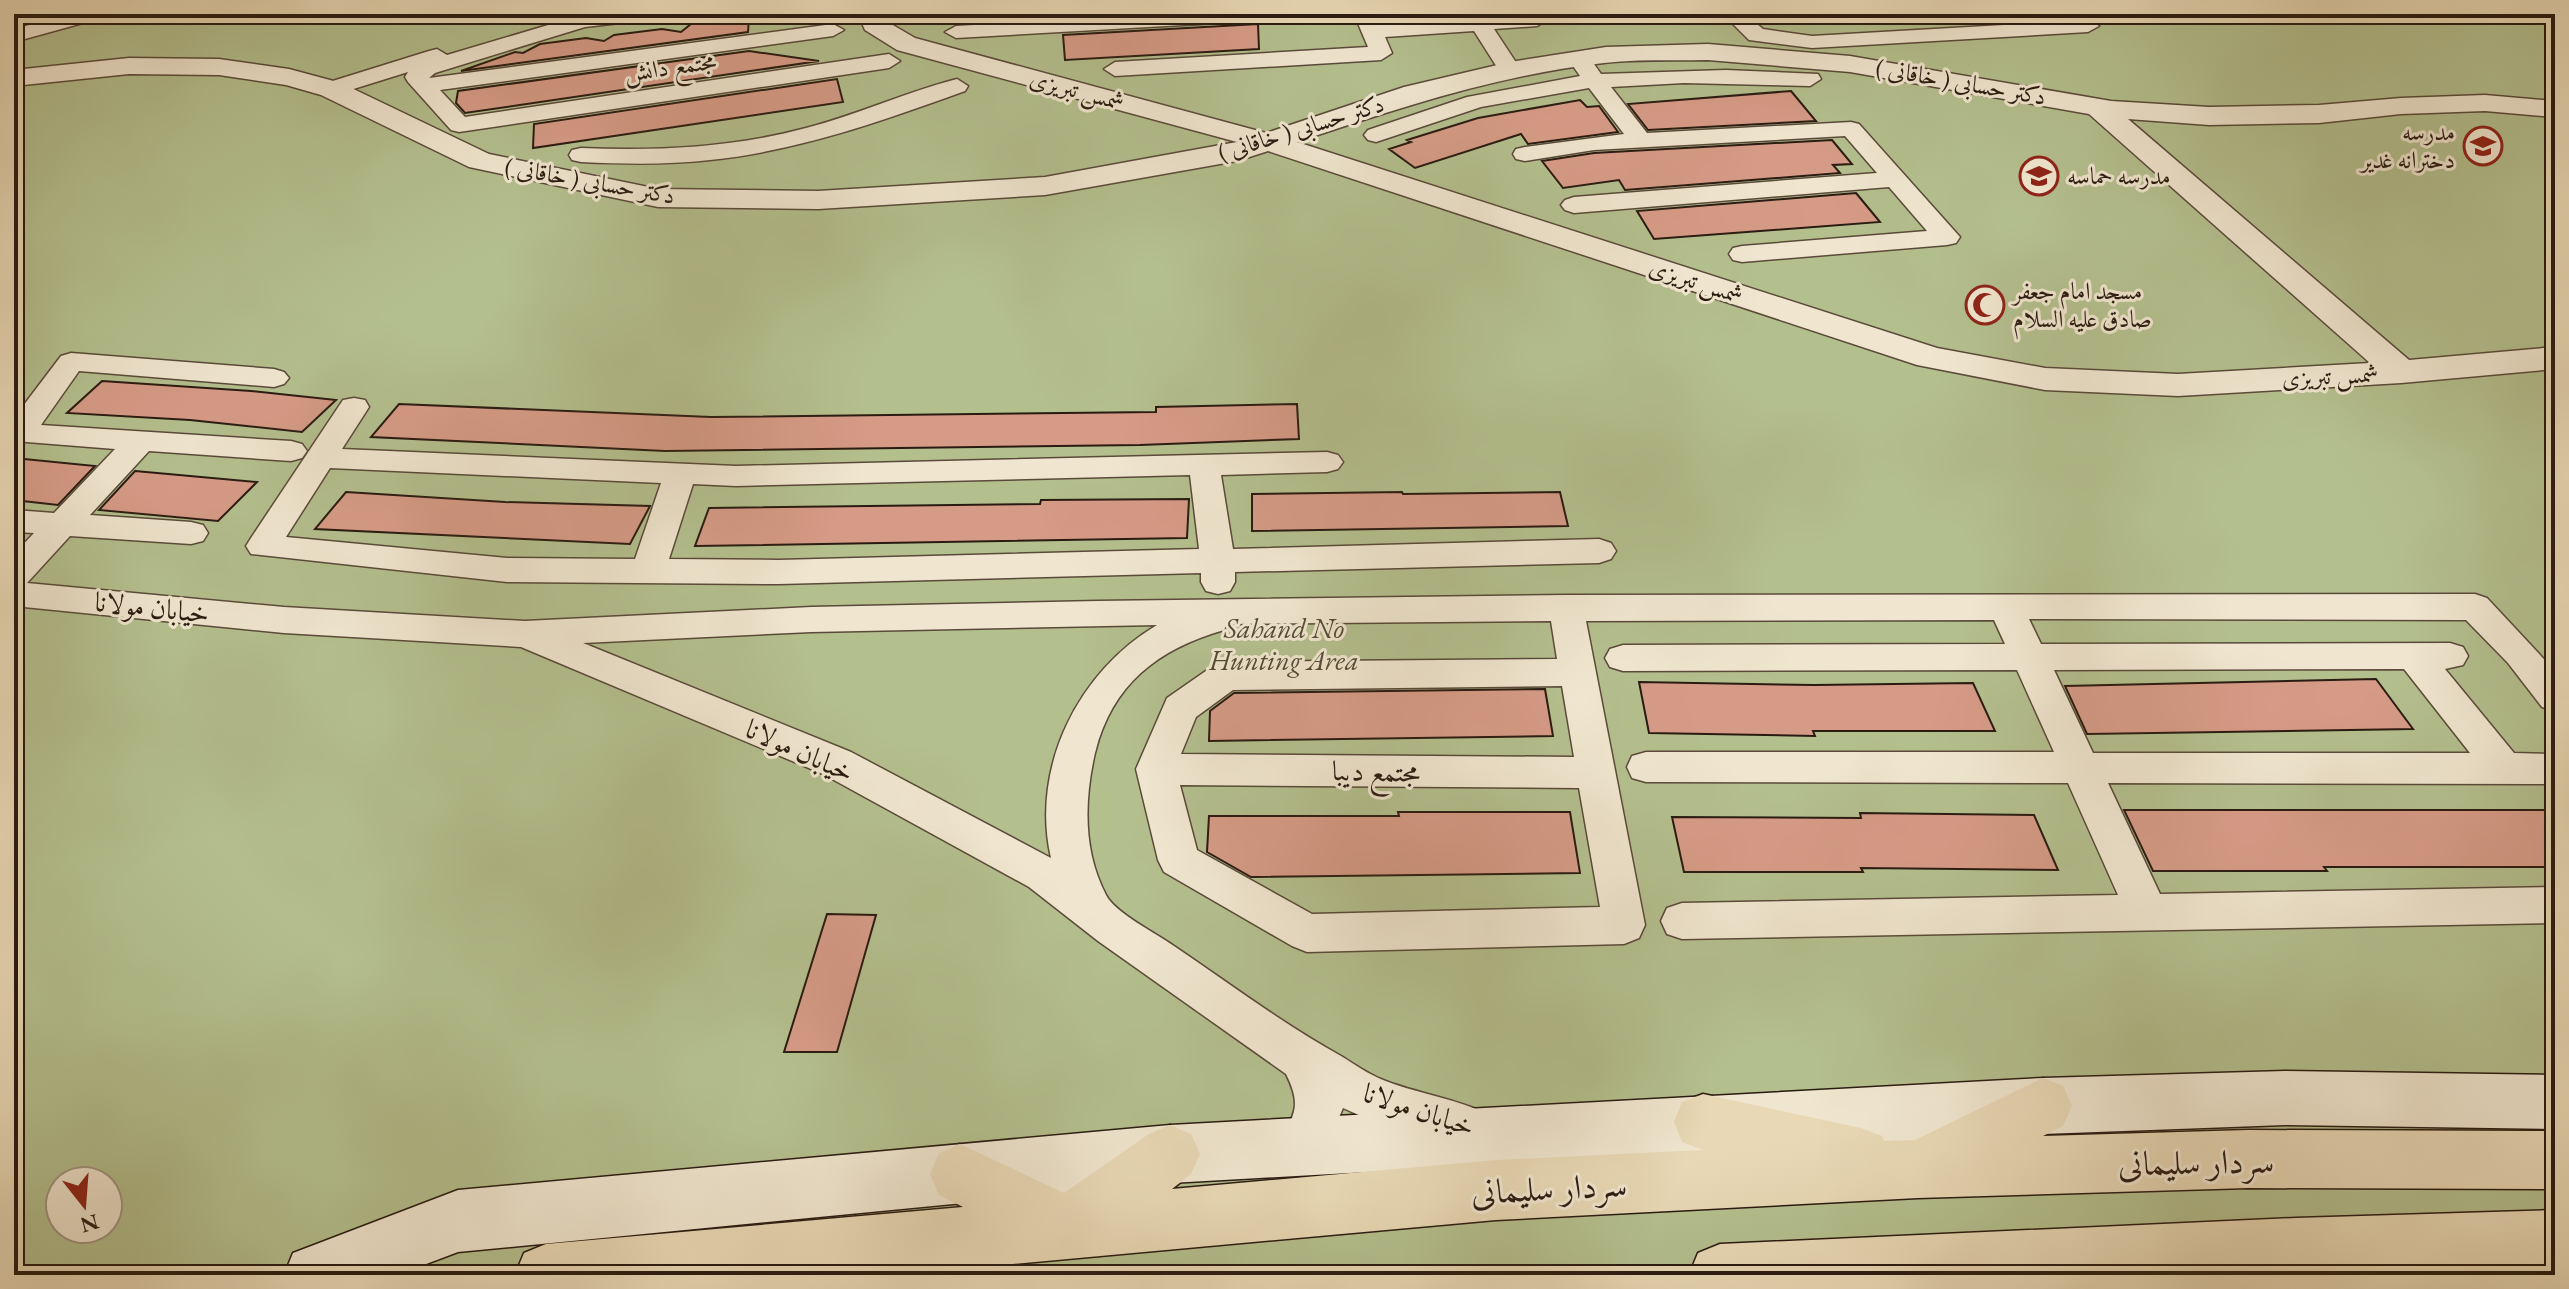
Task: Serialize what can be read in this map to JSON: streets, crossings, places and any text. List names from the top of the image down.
{
  "streets": {
    "main road": ["سردار سلیمانی"],
    "street": [
      "مجتمع دانش",
      "دکتر حسابی ( خاقانی )",
      "شمس تبریزی",
      "خیابان مولانا",
      "مجتمع دیبا"
    ]
  },
  "crossings": [
    ["دکتر حسابی ( خاقانی )", "شمس تبریزی"]
  ],
  "parks": ["Sahand No Hunting Area"],
  "places": {
    "school or university": ["مدرسه دخترانه غدیر", "مدرسه حماسه"],
    "mosque": ["مسجد امام جعفر صادق علیه السلام"]
  },
  "north": "bottom"
}
